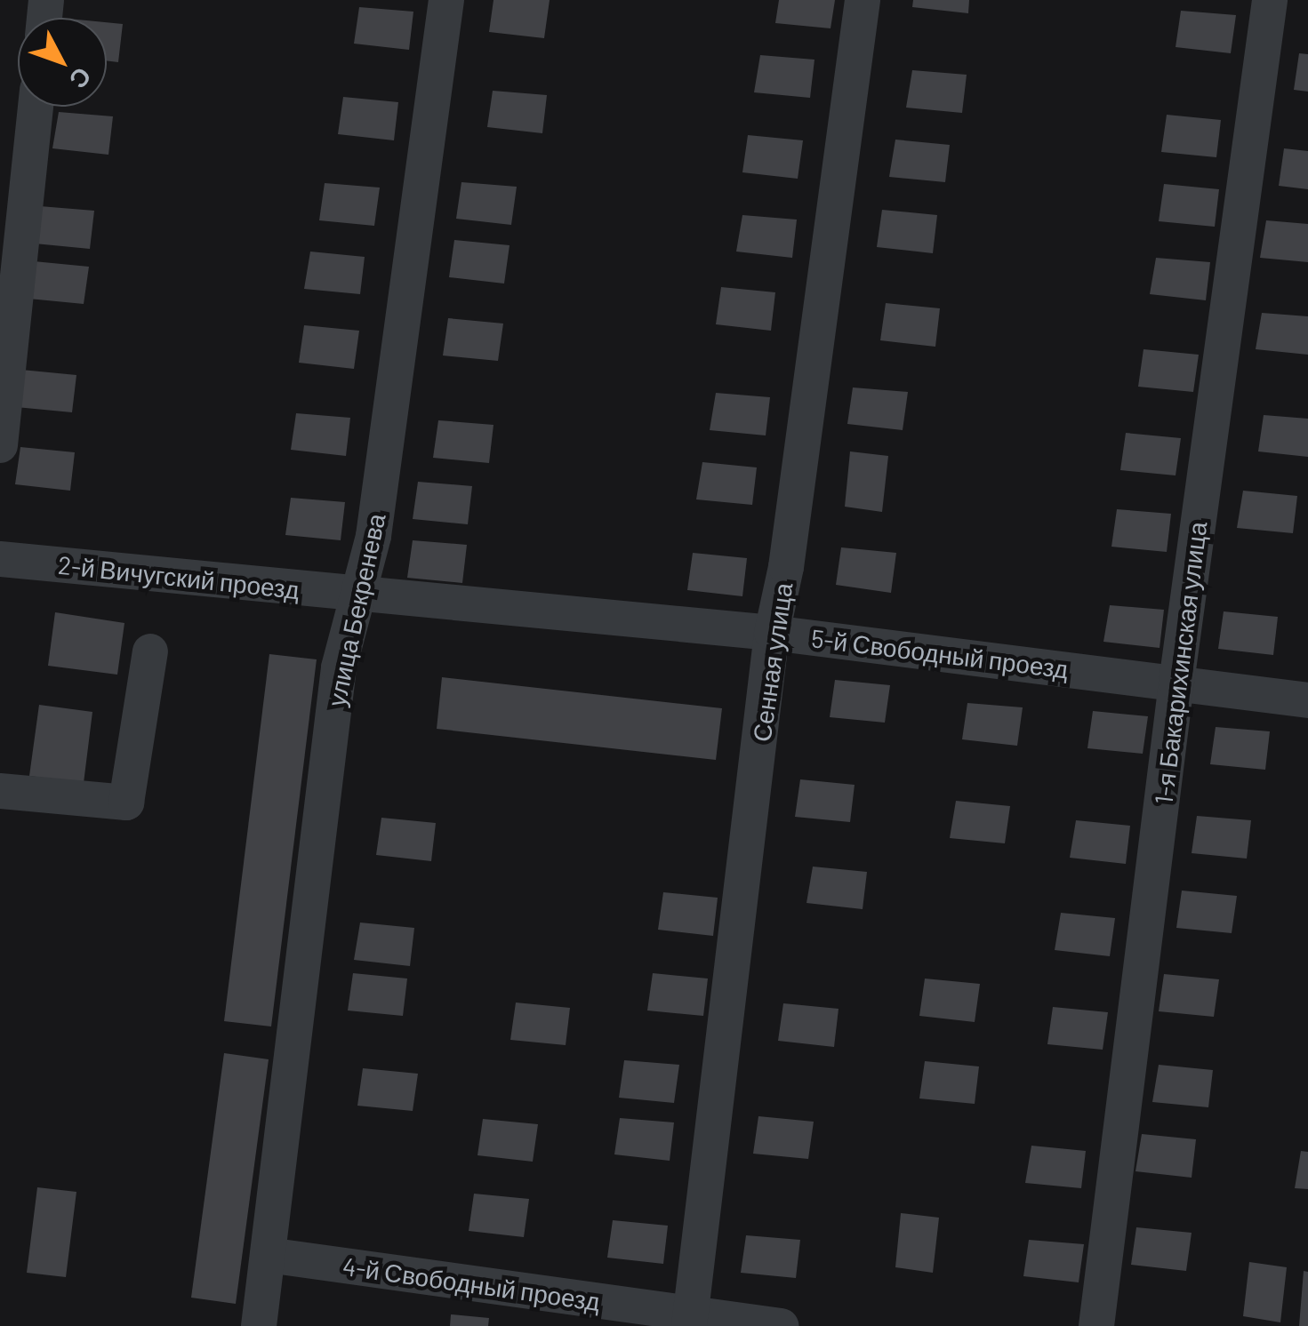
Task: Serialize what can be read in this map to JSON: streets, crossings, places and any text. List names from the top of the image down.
{
  "streets": {
    "street": [
      "2-й Вичугский проезд",
      "улица Бекренева",
      "5-й Свободный проезд",
      "Сенная улица",
      "1-я Бакарихинская улица",
      "4-й Свободный проезд"
    ]
  },
  "crossings": [
    ["2-й Вичугский проезд", "улица Бекренева"],
    ["2-й Вичугский проезд", "5-й Свободный проезд"],
    ["улица Бекренева", "5-й Свободный проезд"],
    ["улица Бекренева", "4-й Свободный проезд"],
    ["5-й Свободный проезд", "Сенная улица"],
    ["5-й Свободный проезд", "1-я Бакарихинская улица"],
    ["Сенная улица", "4-й Свободный проезд"]
  ],
  "north": "bottom right"
}
